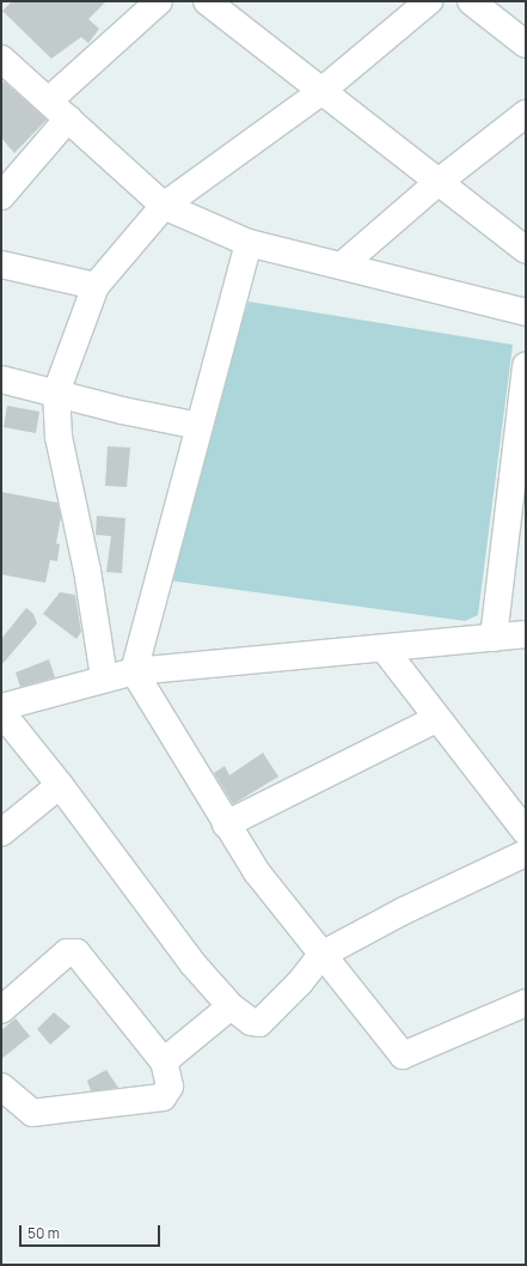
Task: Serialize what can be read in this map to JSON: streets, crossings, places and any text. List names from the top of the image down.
{
  "scale_bar": "50 m"
}
